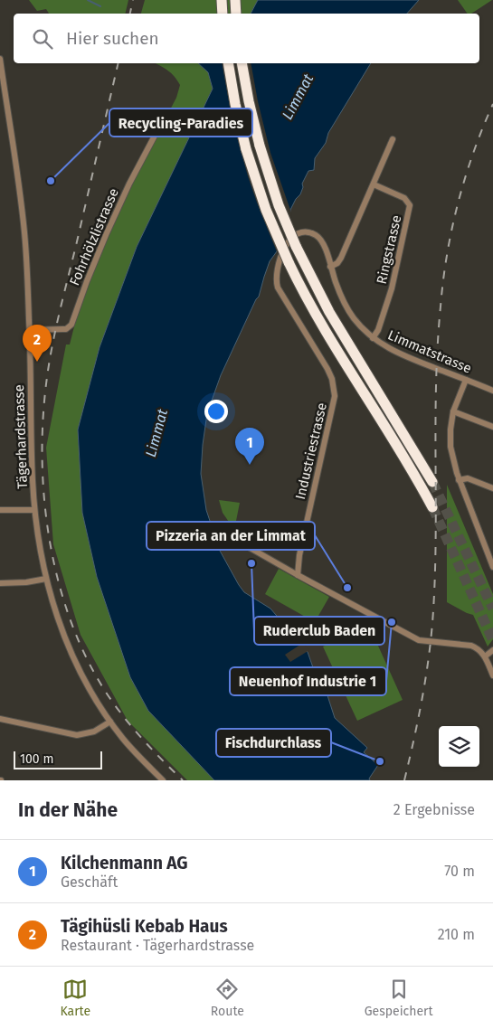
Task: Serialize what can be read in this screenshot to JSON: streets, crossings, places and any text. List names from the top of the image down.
{
  "streets": {
    "street": [
      "Fohrhölzlistrasse",
      "Ringstrasse",
      "Limmatstrasse",
      "Tägerhardstrasse",
      "Industriestrasse"
    ]
  },
  "crossings": [
    ["Fohrhölzlistrasse", "Tägerhardstrasse"],
    ["Ringstrasse", "Limmatstrasse"],
    ["Limmatstrasse", "Industriestrasse"]
  ],
  "water": ["Limmat"],
  "places": [
    "Recycling-Paradies",
    "Ruderclub Baden",
    "Pizzeria an der Limmat",
    "Neuenhof Industrie 1",
    "Fischdurchlass"
  ],
  "scale_bar": "100 m",
  "page": {
    "search": "Hier suchen",
    "pins": ["2", "1"],
    "scale": "100 m",
    "heading": ["In der Nähe", "2 Ergebnisse"],
    "list": [
      {
        "mark": "1",
        "name": "Kilchenmann AG",
        "note": "Geschäft",
        "value": "70 m"
      },
      {
        "mark": "2",
        "name": "Tägihüsli Kebab Haus",
        "note": "Restaurant · Tägerhardstrasse",
        "value": "210 m"
      }
    ],
    "nav": ["Karte", "Route", "Gespeichert"]
  }
}
